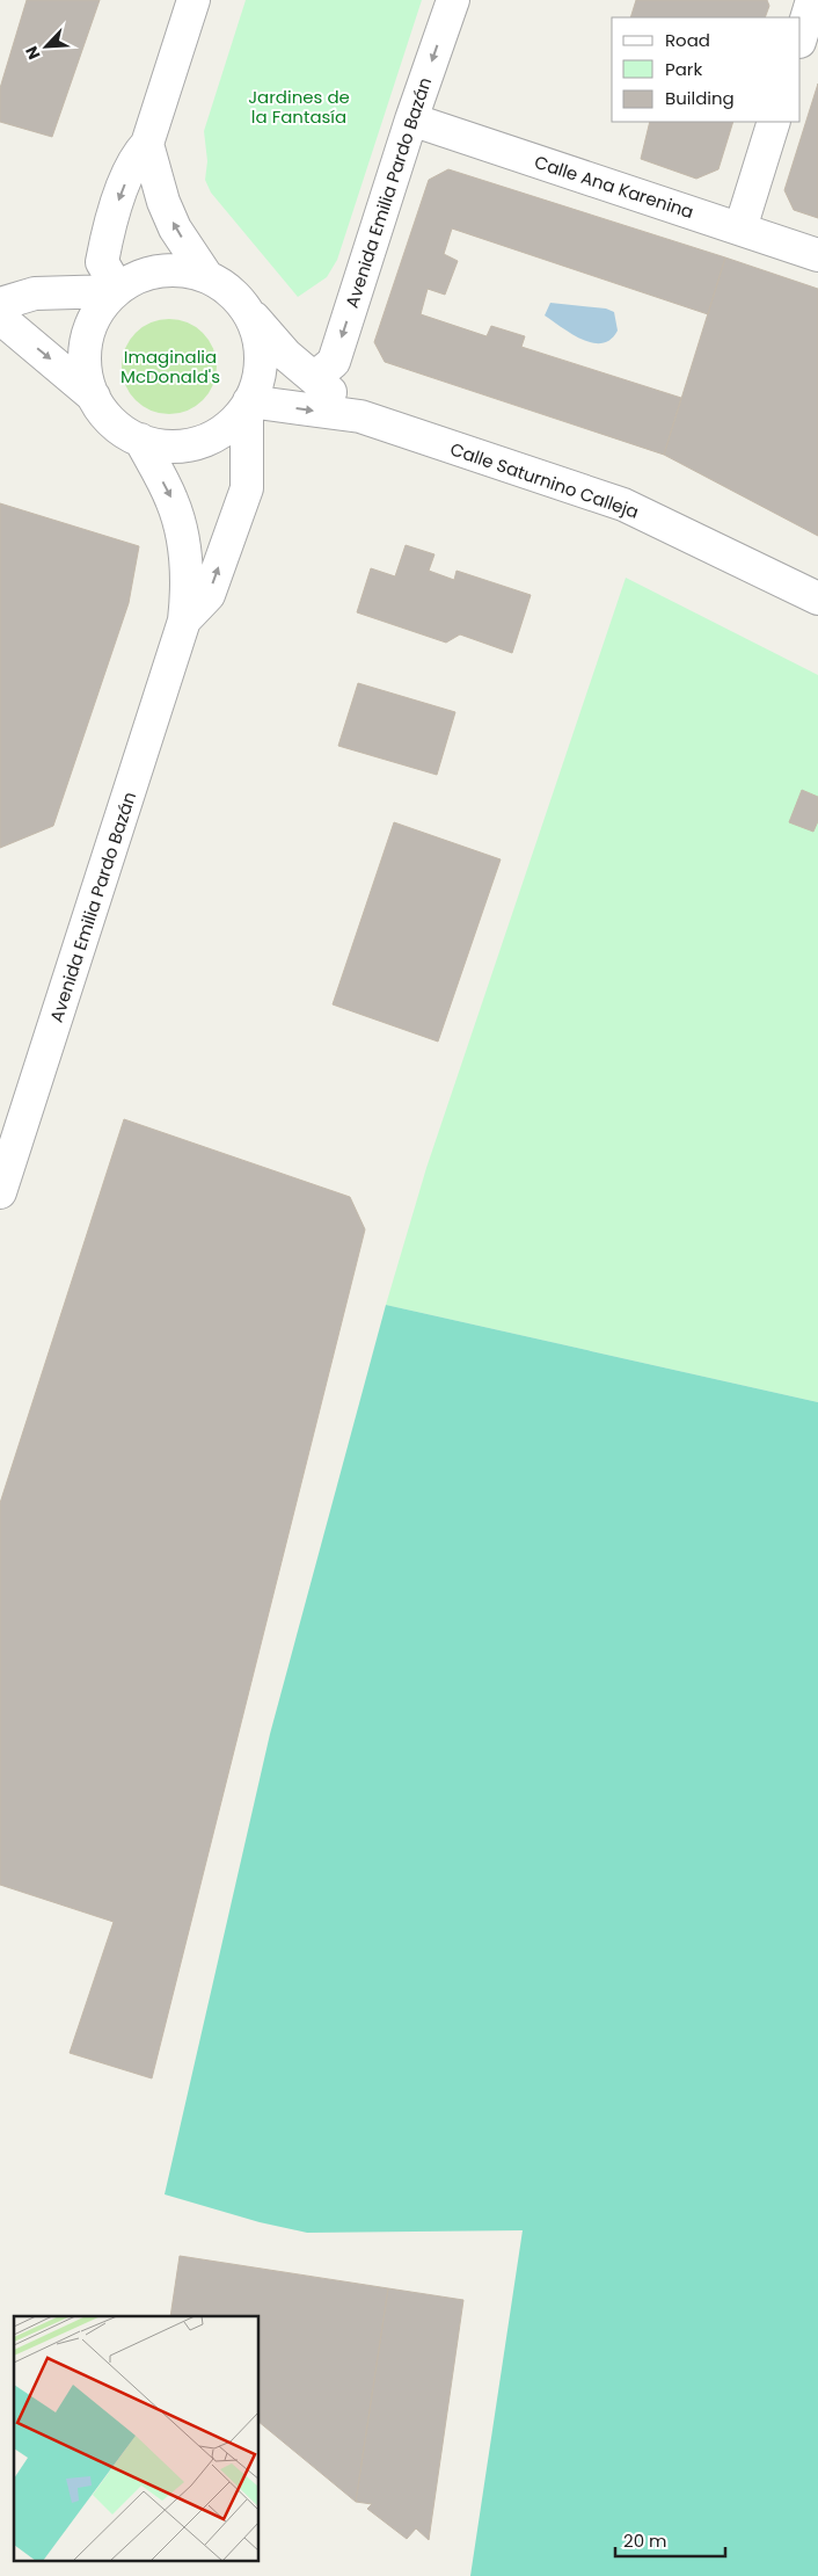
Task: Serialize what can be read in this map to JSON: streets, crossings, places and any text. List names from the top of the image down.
{
  "streets": {
    "street": ["Calle Ana Karenina", "Avenida Emilia Pardo Bazán", "Calle Saturnino Calleja"]
  },
  "crossings": [
    ["Calle Ana Karenina", "Avenida Emilia Pardo Bazán"],
    ["Avenida Emilia Pardo Bazán", "Calle Saturnino Calleja"]
  ],
  "parks": ["Jardines de la Fantasía", "Imaginalia McDonald's"],
  "legend": ["Road", "Park", "Building"],
  "scale_bar": "20 m",
  "north": "bottom left"
}
